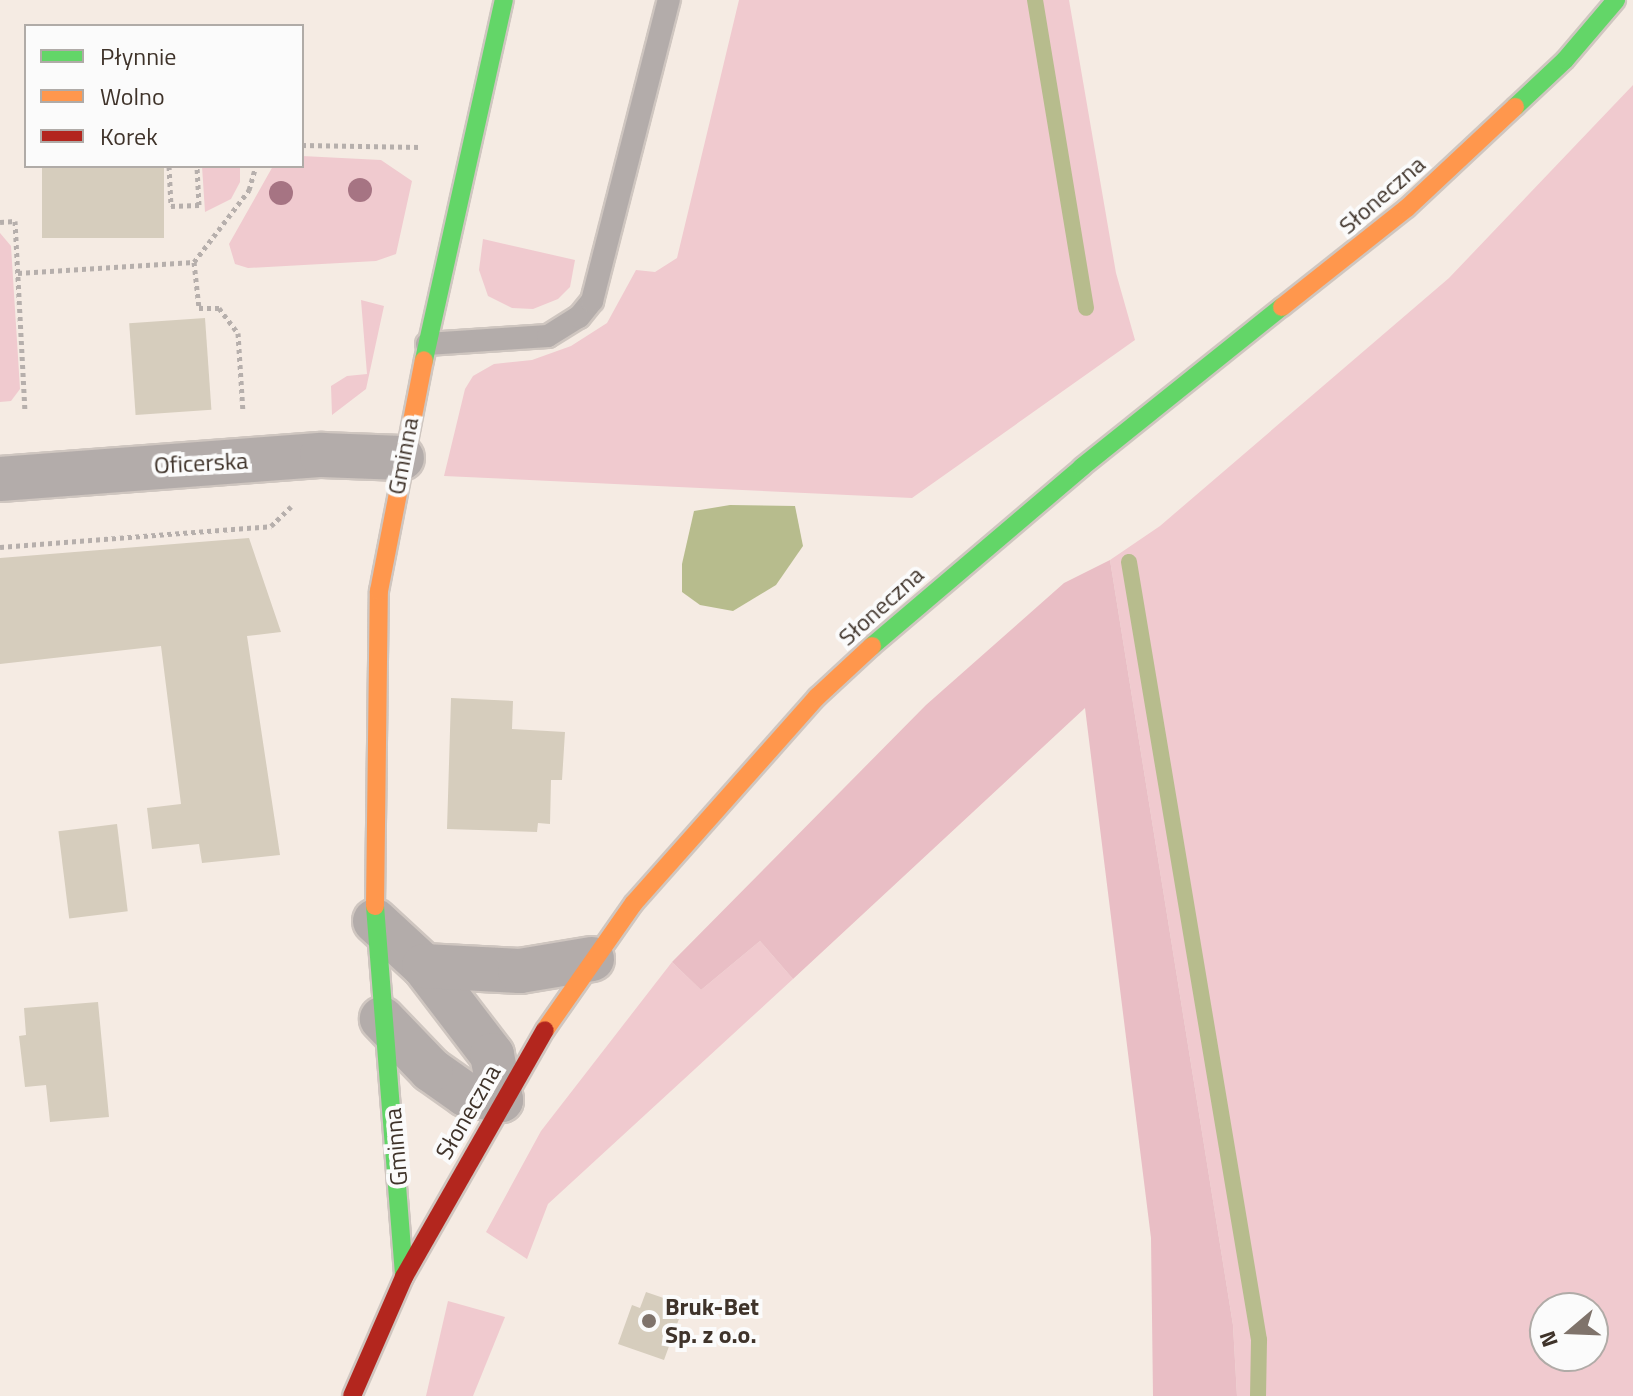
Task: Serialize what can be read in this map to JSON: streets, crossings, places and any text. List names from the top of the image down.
{
  "streets": {
    "main road": ["Słoneczna", "Gminna"],
    "street": ["Oficerska"]
  },
  "crossings": [
    ["Słoneczna", "Gminna"],
    ["Gminna", "Oficerska"]
  ],
  "places": ["Bruk-Bet Sp. z o.o."],
  "legend": ["Płynnie", "Wolno", "Korek"],
  "north": "left"
}
